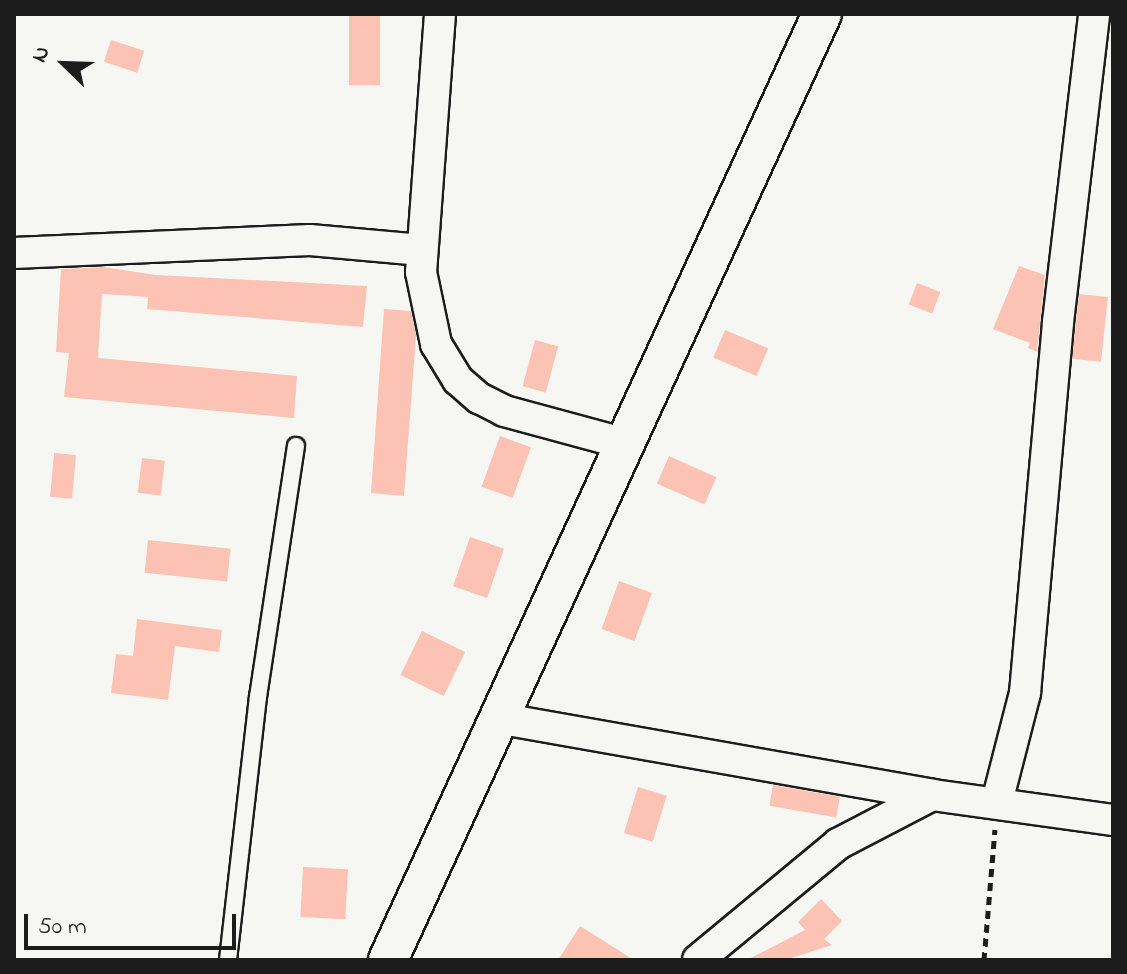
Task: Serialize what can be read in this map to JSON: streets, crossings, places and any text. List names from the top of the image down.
{
  "scale_bar": "50 m",
  "north": "top left"
}
